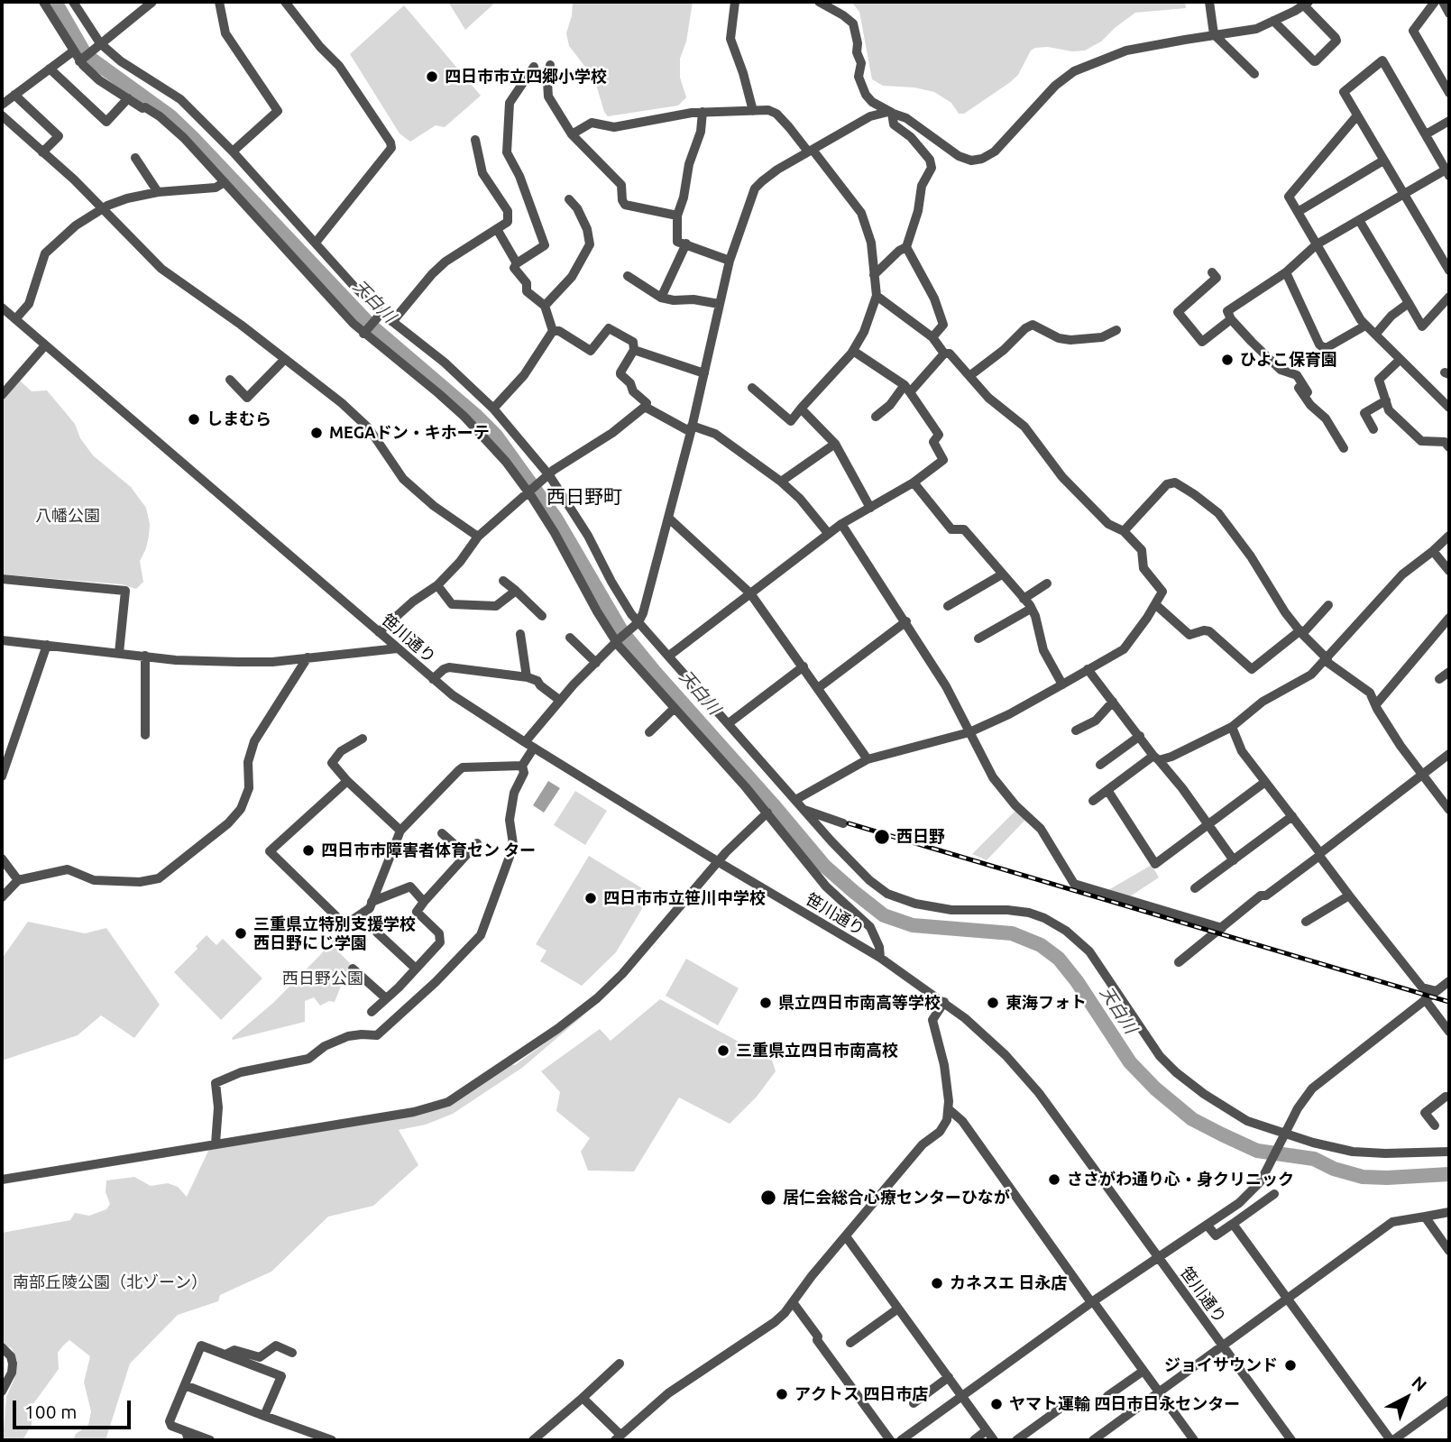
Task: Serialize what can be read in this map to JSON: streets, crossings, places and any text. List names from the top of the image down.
{
  "streets": {
    "street": ["笹川通り"]
  },
  "districts": ["西日野町"],
  "water": ["天白川"],
  "parks": ["八幡公園", "西日野公園", "南部丘陵公園（北ゾーン）"],
  "places": [
    "四日市市立四郷小学校",
    "ひよこ保育園",
    "しまむら",
    "MEGAドン・キホーテ",
    "西日野",
    "四日市市障害者体育セン ター",
    "四日市市立笹川中学校",
    "三重県立特別支援学校 西日野にじ学園",
    "県立四日市南高等学校",
    "東海フォト",
    "三重県立四日市南高校",
    "ささがわ通り心・身クリニック",
    "居仁会総合心療センターひなが",
    "カネスエ 日永店",
    "ジョイサウンド",
    "アクトス 四日市店",
    "ヤマト運輸 四日市日永センター"
  ],
  "scale_bar": "100 m",
  "north": "top right"
}
